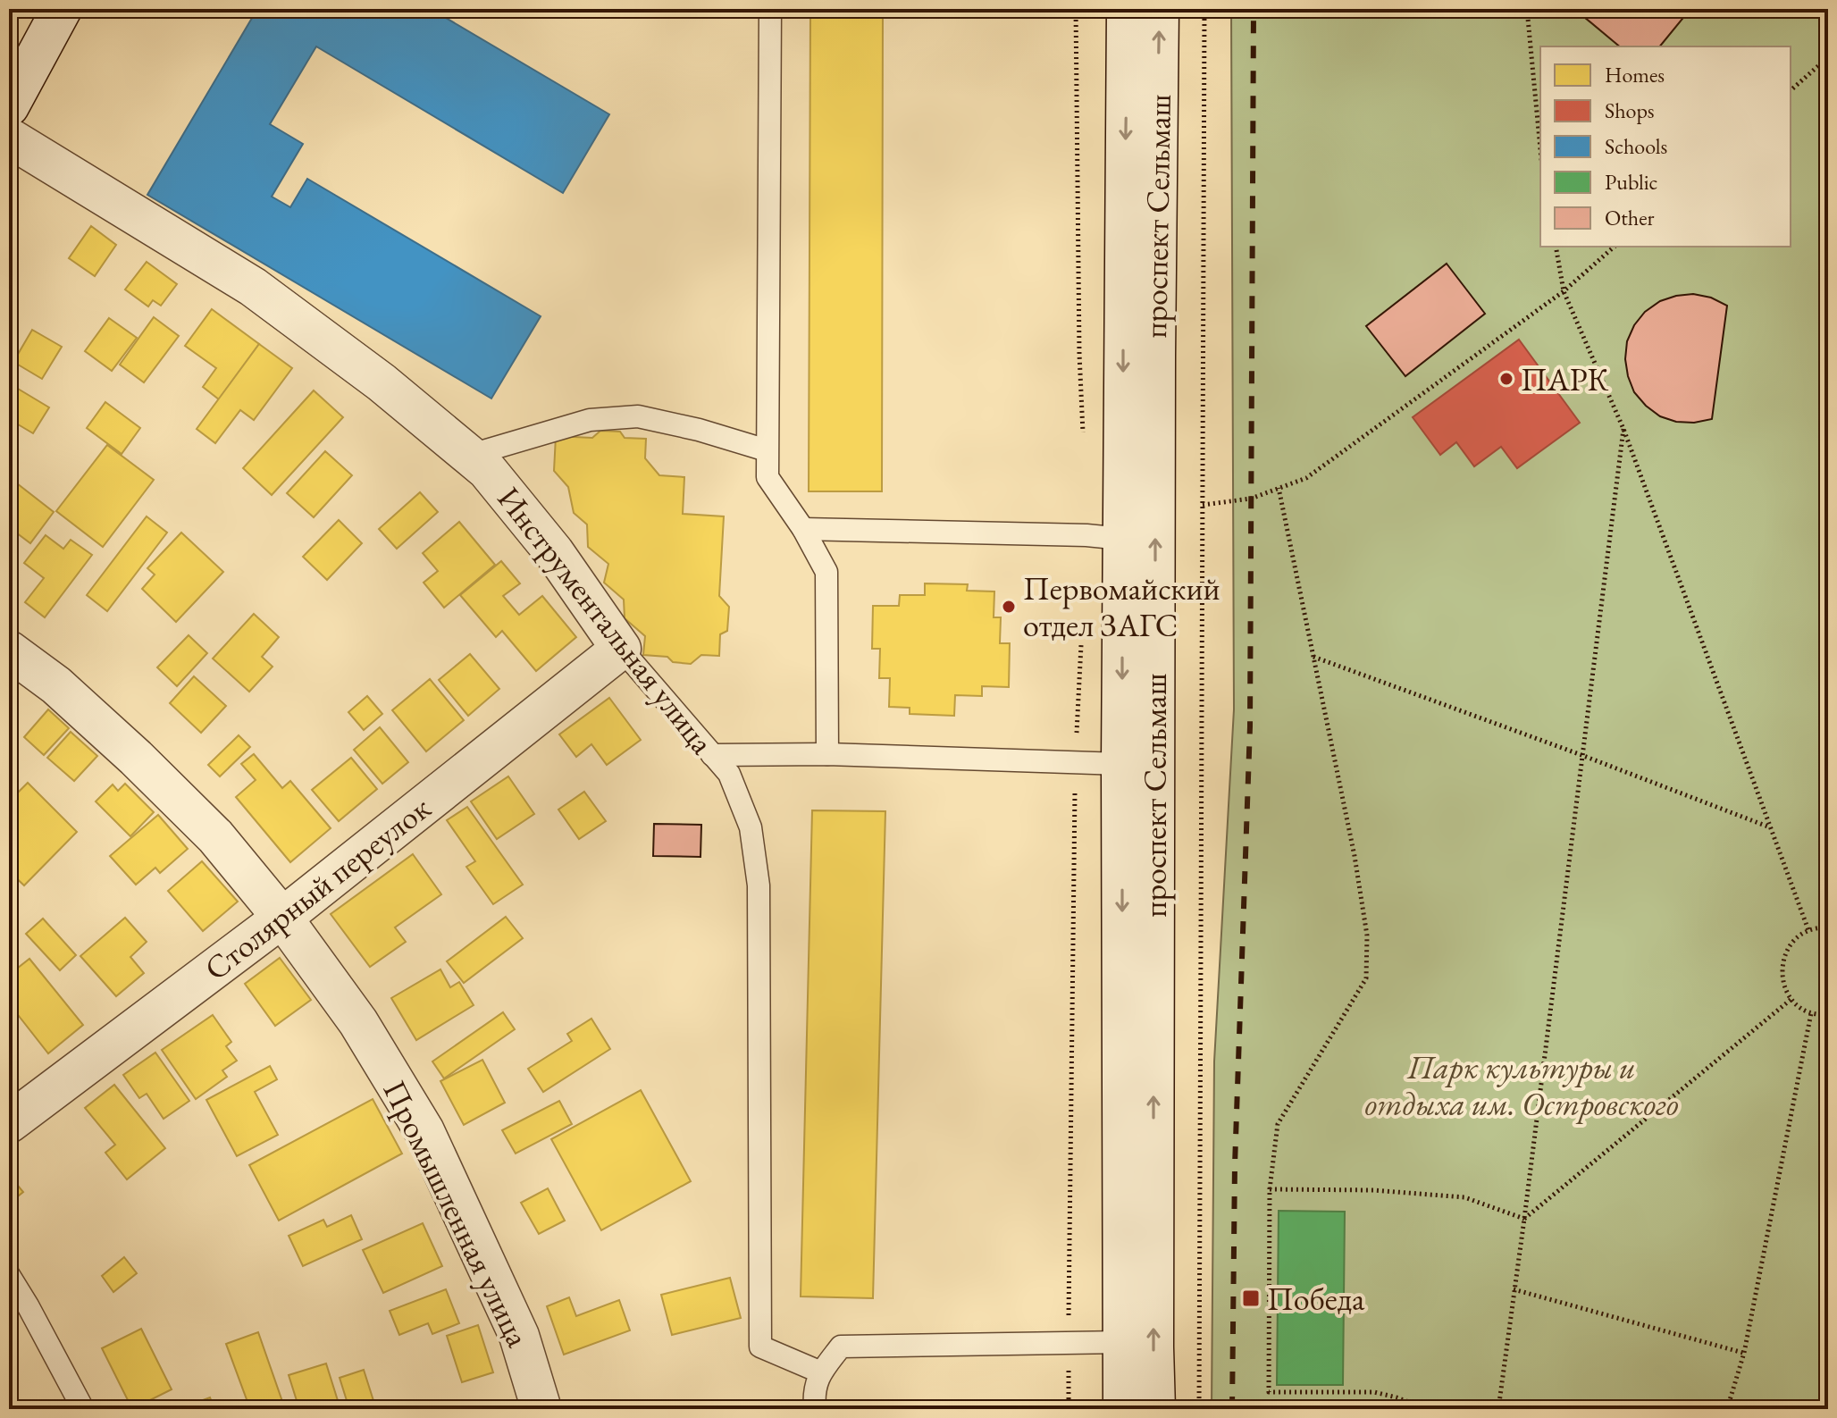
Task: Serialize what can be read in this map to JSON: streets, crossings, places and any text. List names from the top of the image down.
{
  "streets": {
    "main road": [
      "проспект Сельмаш",
      "Инструментальная улица",
      "Столярный переулок",
      "Промышленная улица"
    ]
  },
  "crossings": [
    ["Инструментальная улица", "Столярный переулок"],
    ["Столярный переулок", "Промышленная улица"]
  ],
  "parks": ["Парк культуры и отдыха им. Островского"],
  "places": {
    "other": ["ПАРК", "Первомайский отдел ЗАГС"],
    "transit": ["Победа"]
  },
  "legend": [
    "Homes",
    "Shops",
    "Schools",
    "Public",
    "Other"
  ]
}
